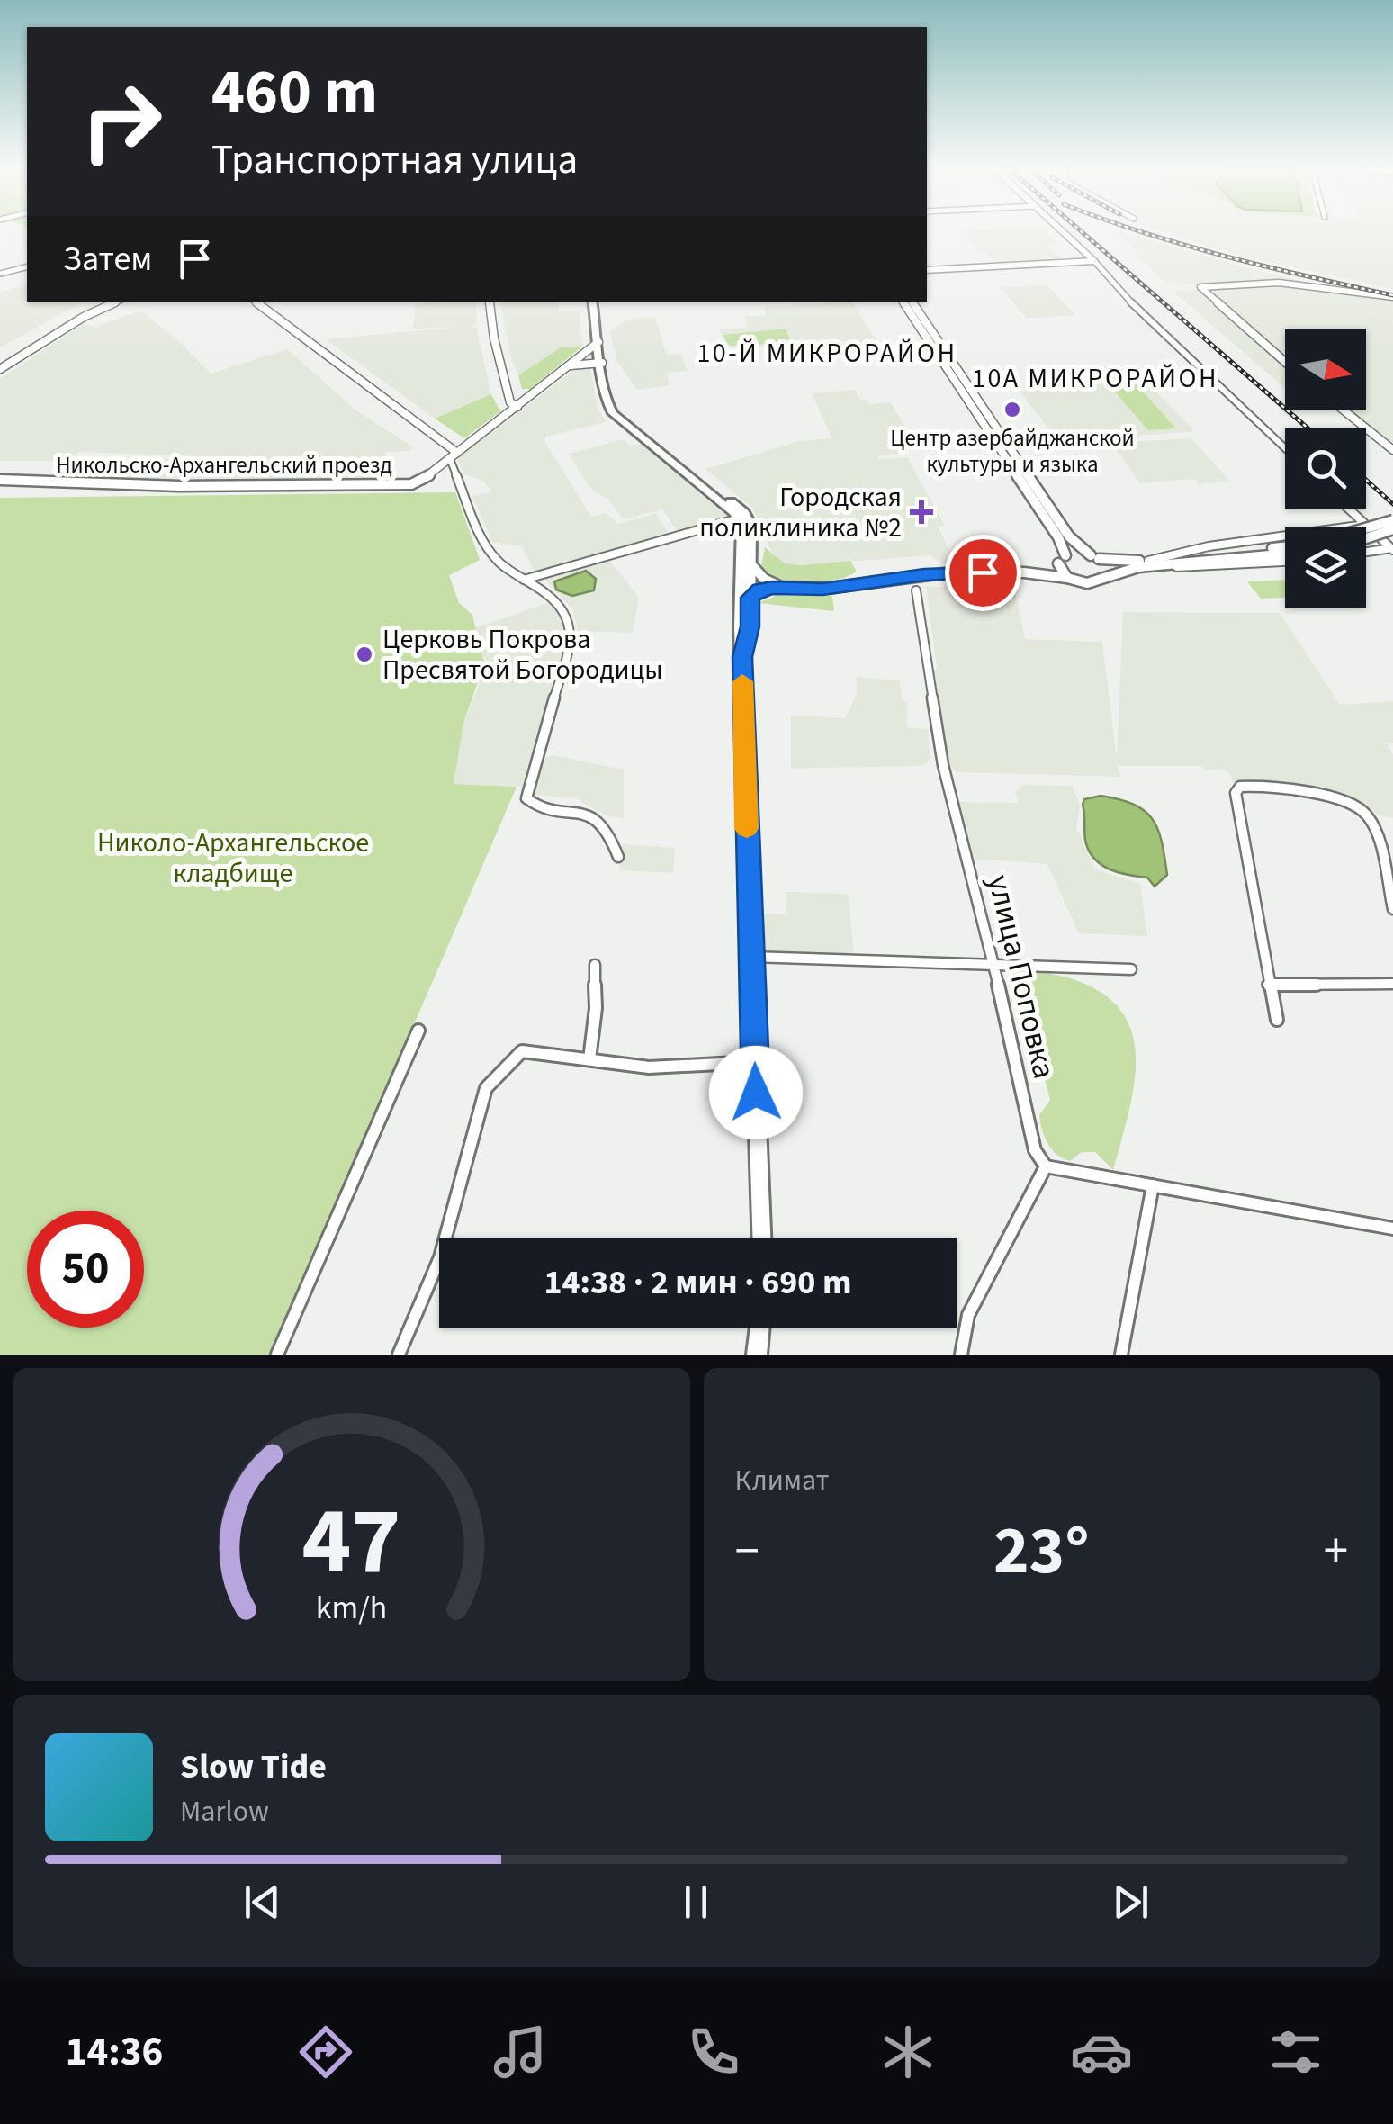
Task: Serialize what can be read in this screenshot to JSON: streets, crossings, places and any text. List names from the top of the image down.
{
  "streets": {
    "street": ["Никольско-Архангельский проезд", "улица Поповка"]
  },
  "districts": ["10-Й МИКРОРАЙОН", "10А МИКРОРАЙОН"],
  "parks": ["Николо-Архангельское кладбище"],
  "places": {
    "other": ["Центр азербайджанской культуры и языка", "Церковь Покрова Пресвятой Богородицы"],
    "health": ["Городская поликлиника №2"]
  },
  "north": "right",
  "page": {
    "turn": ["460 m", "Транспортная улица"],
    "then": "Затем",
    "limit": "50",
    "trip": "14:38 · 2 мин · 690 m",
    "tile": "Климат",
    "heat": ["−", "23°", "+"],
    "song": ["Slow Tide", "Marlow"],
    "tabs": "14:36",
    "gauge": ["47", "km/h"]
  }
}
